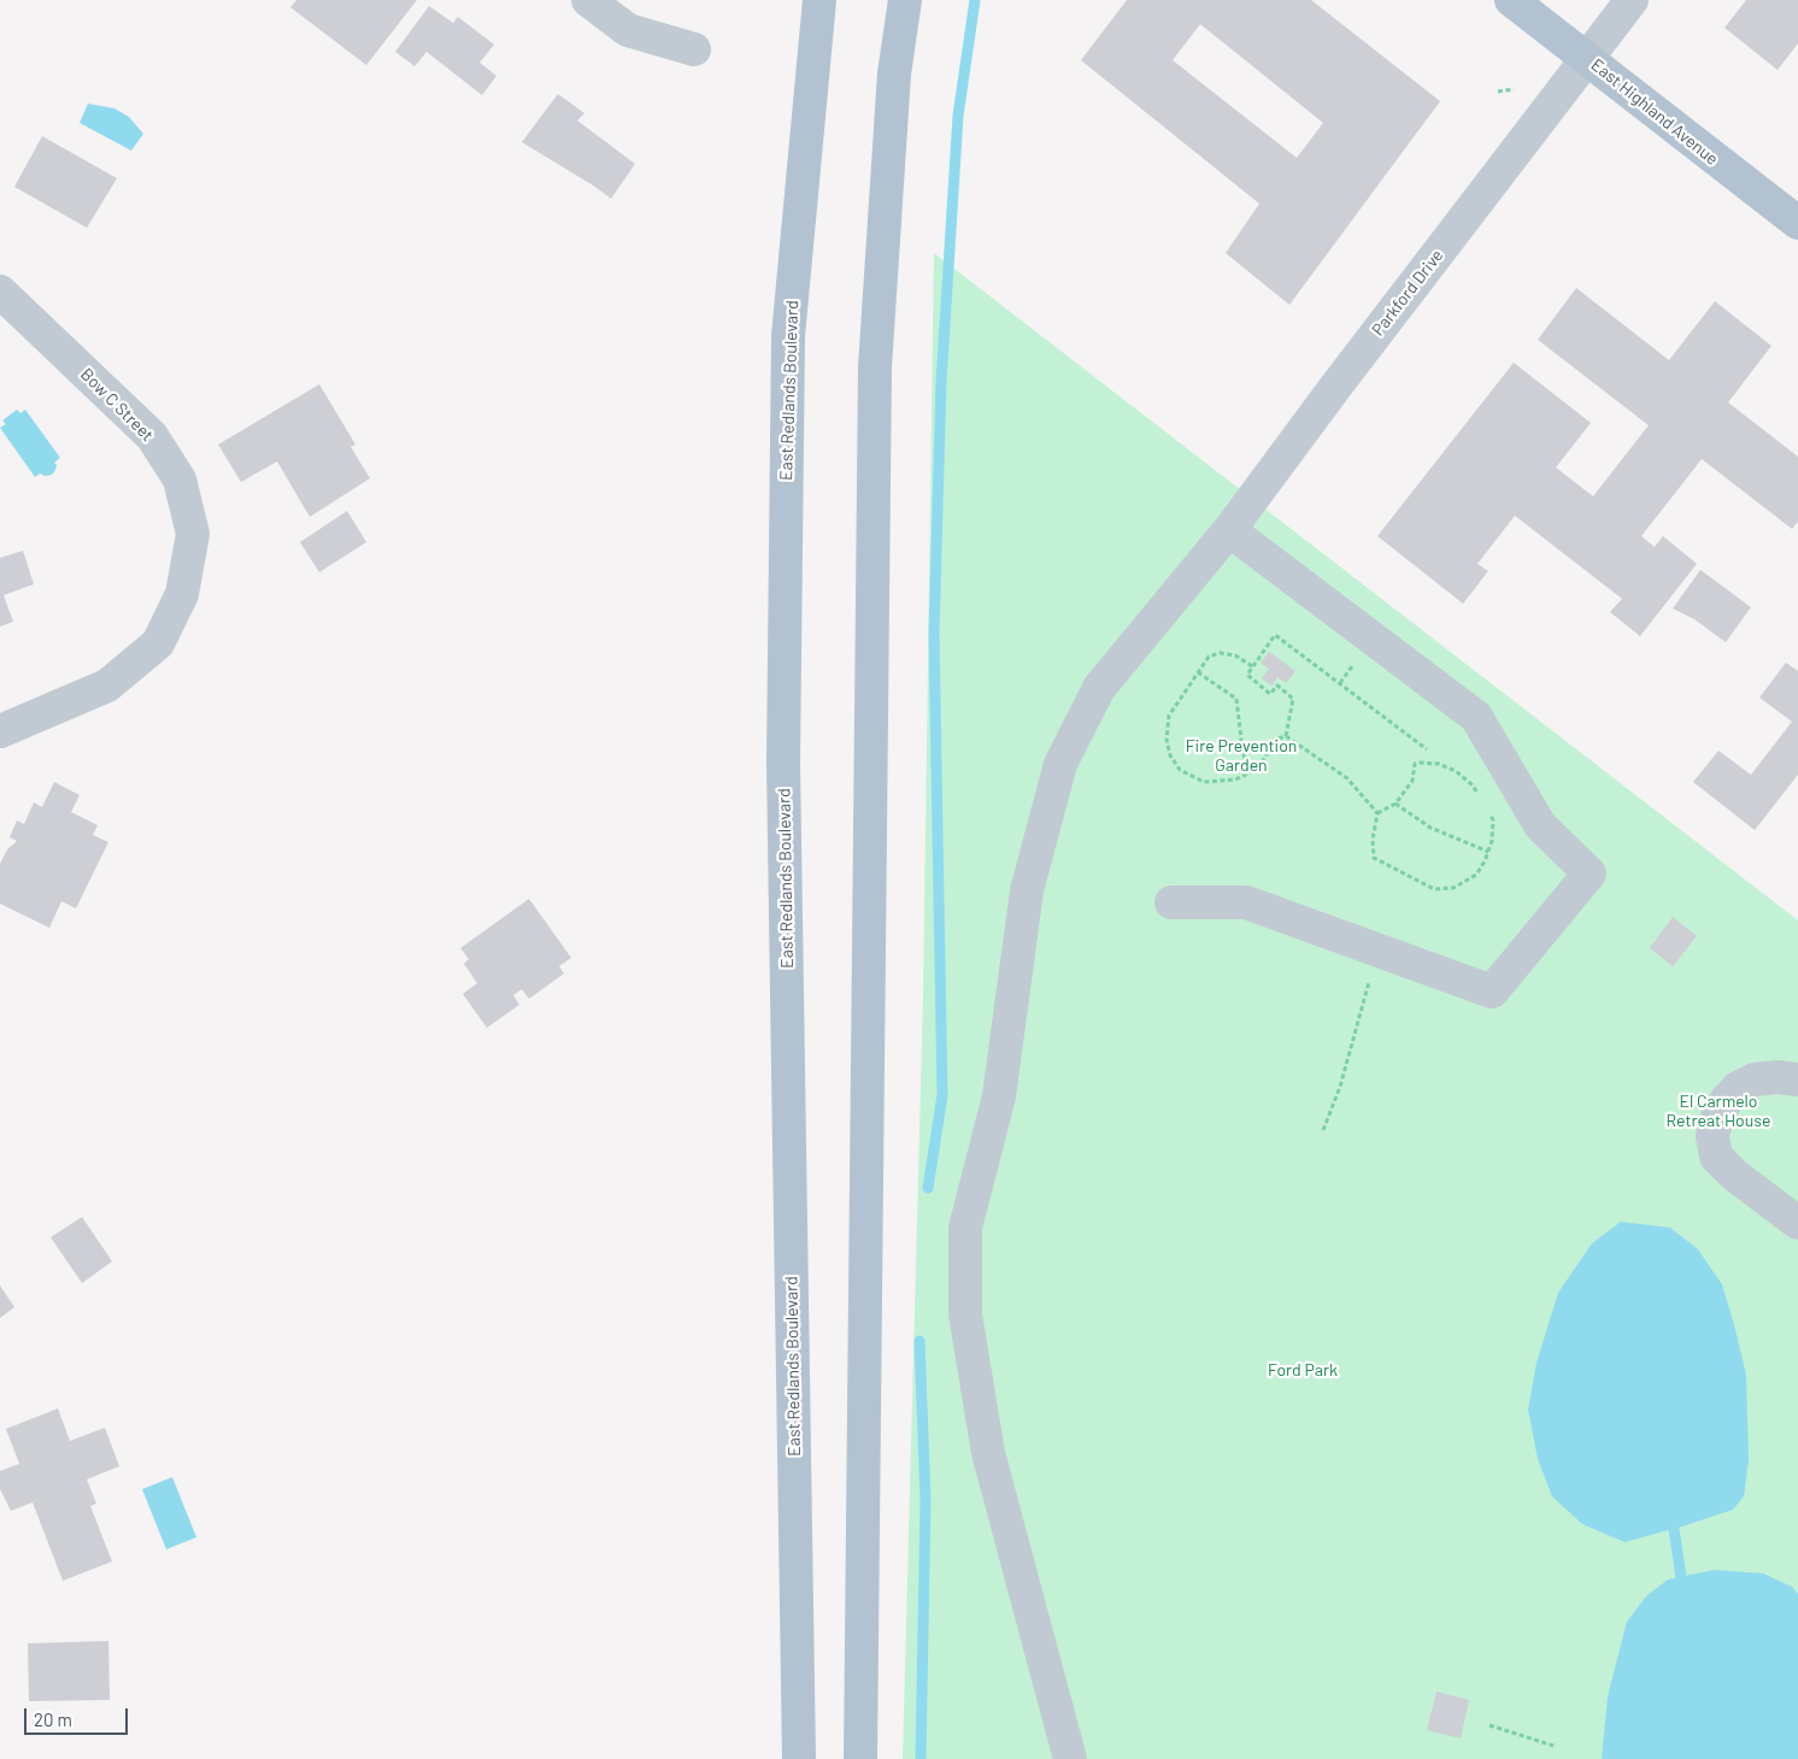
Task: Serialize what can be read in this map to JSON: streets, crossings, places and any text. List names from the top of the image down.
{
  "streets": {
    "main road": ["East Highland Avenue", "East Redlands Boulevard"],
    "street": ["Parkford Drive", "Bow C Street"]
  },
  "crossings": [
    ["East Highland Avenue", "Parkford Drive"]
  ],
  "parks": ["Fire Prevention Garden", "El Carmelo Retreat House", "Ford Park"],
  "scale_bar": "20 m"
}
